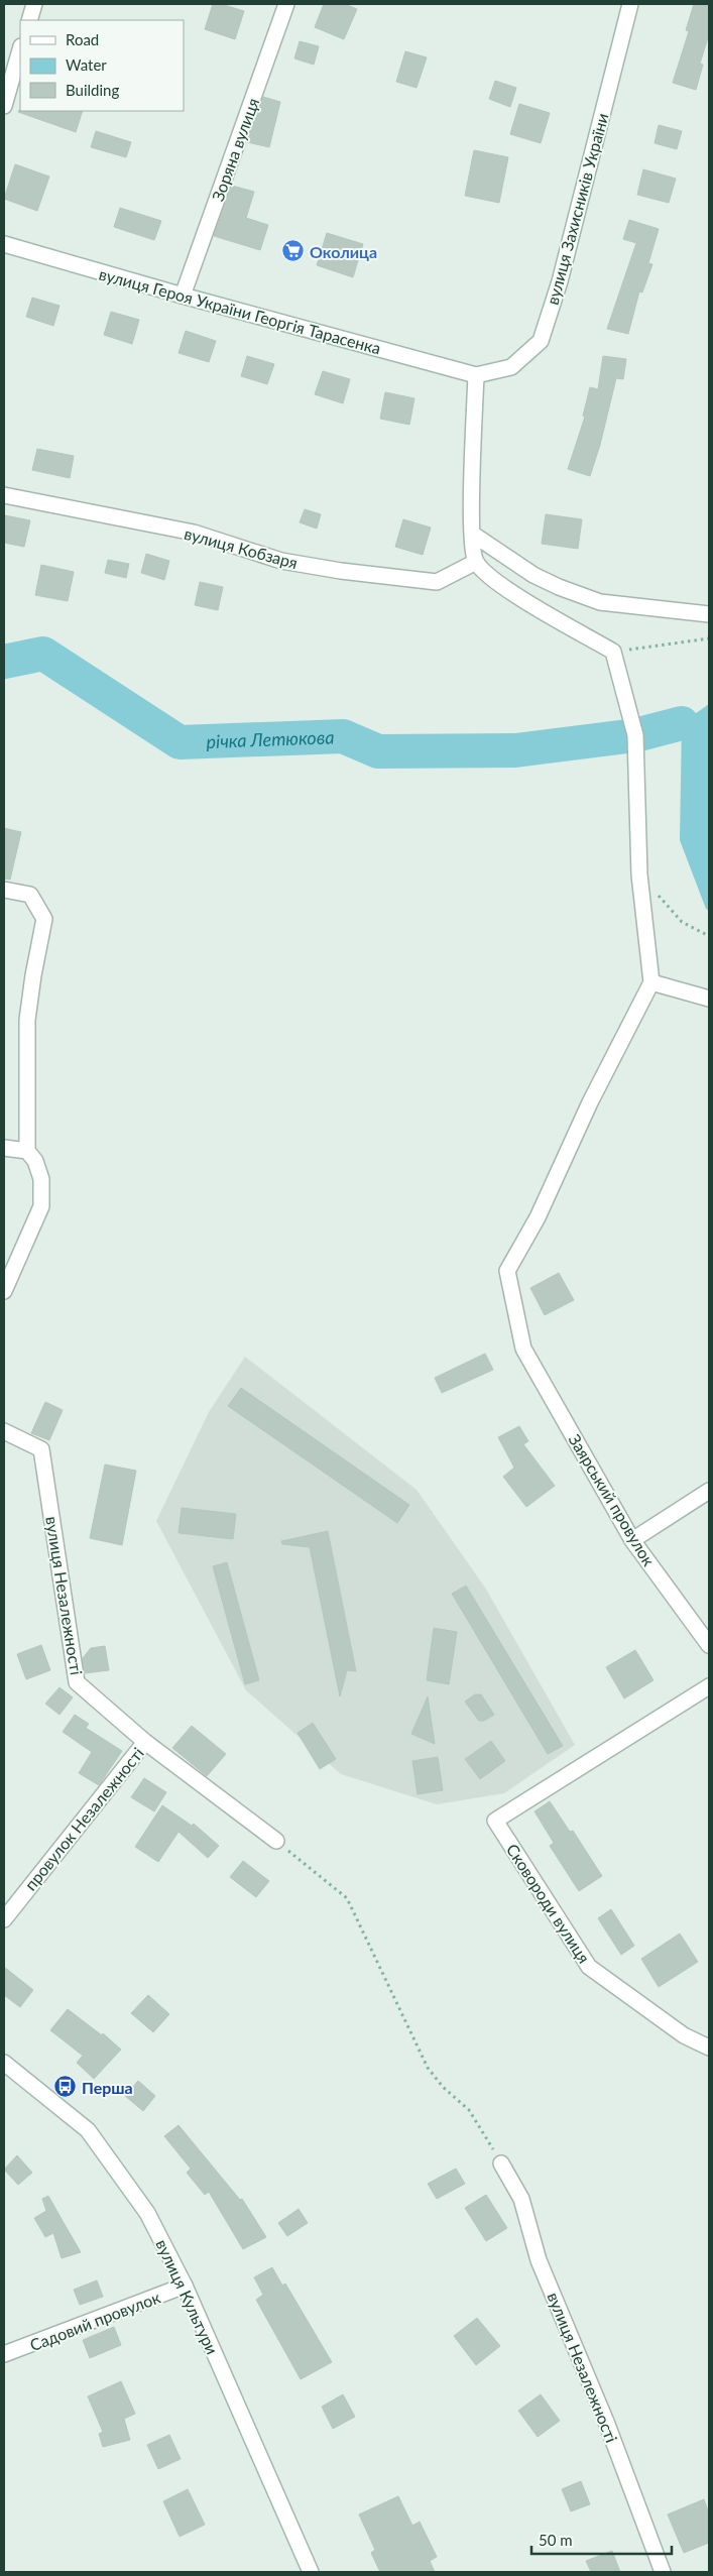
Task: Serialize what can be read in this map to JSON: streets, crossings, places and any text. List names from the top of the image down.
{
  "streets": {
    "street": [
      "Зоряна вулиця",
      "вулиця Захисників України",
      "вулиця Героя України Георгія Тарасенка",
      "вулиця Кобзаря",
      "Заярський провулок",
      "вулиця Незалежності",
      "провулок Незалежності",
      "Сковороди вулиця",
      "вулиця Культури",
      "Садовий провулок"
    ]
  },
  "crossings": [
    ["Зоряна вулиця", "вулиця Героя України Георгія Тарасенка"],
    ["вулиця Захисників України", "вулиця Героя України Георгія Тарасенка"],
    ["вулиця Незалежності", "провулок Незалежності"],
    ["вулиця Культури", "Садовий провулок"]
  ],
  "water": ["річка Летюкова"],
  "places": {
    "supermarket": ["Околица"],
    "bus stop": ["Перша"]
  },
  "legend": ["Road", "Water", "Building"],
  "scale_bar": "50 m"
}
